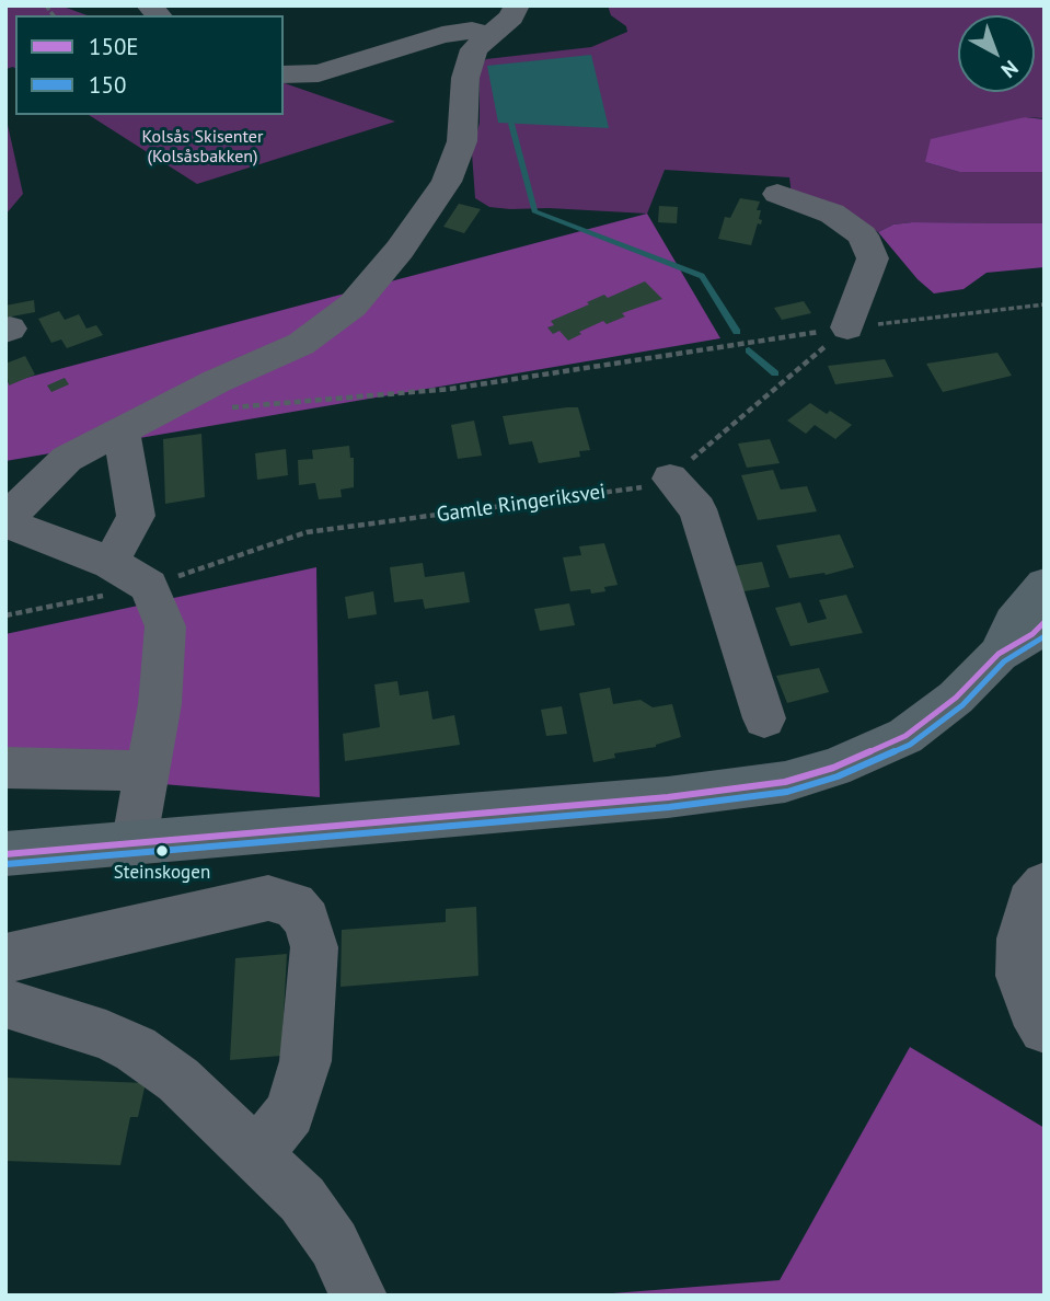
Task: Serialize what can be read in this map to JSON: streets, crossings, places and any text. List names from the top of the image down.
{
  "streets": {
    "path": ["Gamle Ringeriksvei"]
  },
  "parks": ["Kolsås Skisenter (Kolsåsbakken)"],
  "places": ["Steinskogen"],
  "lines": ["transit line 150E", "transit line 150"],
  "legend": ["150E", "150"],
  "north": "bottom right"
}
